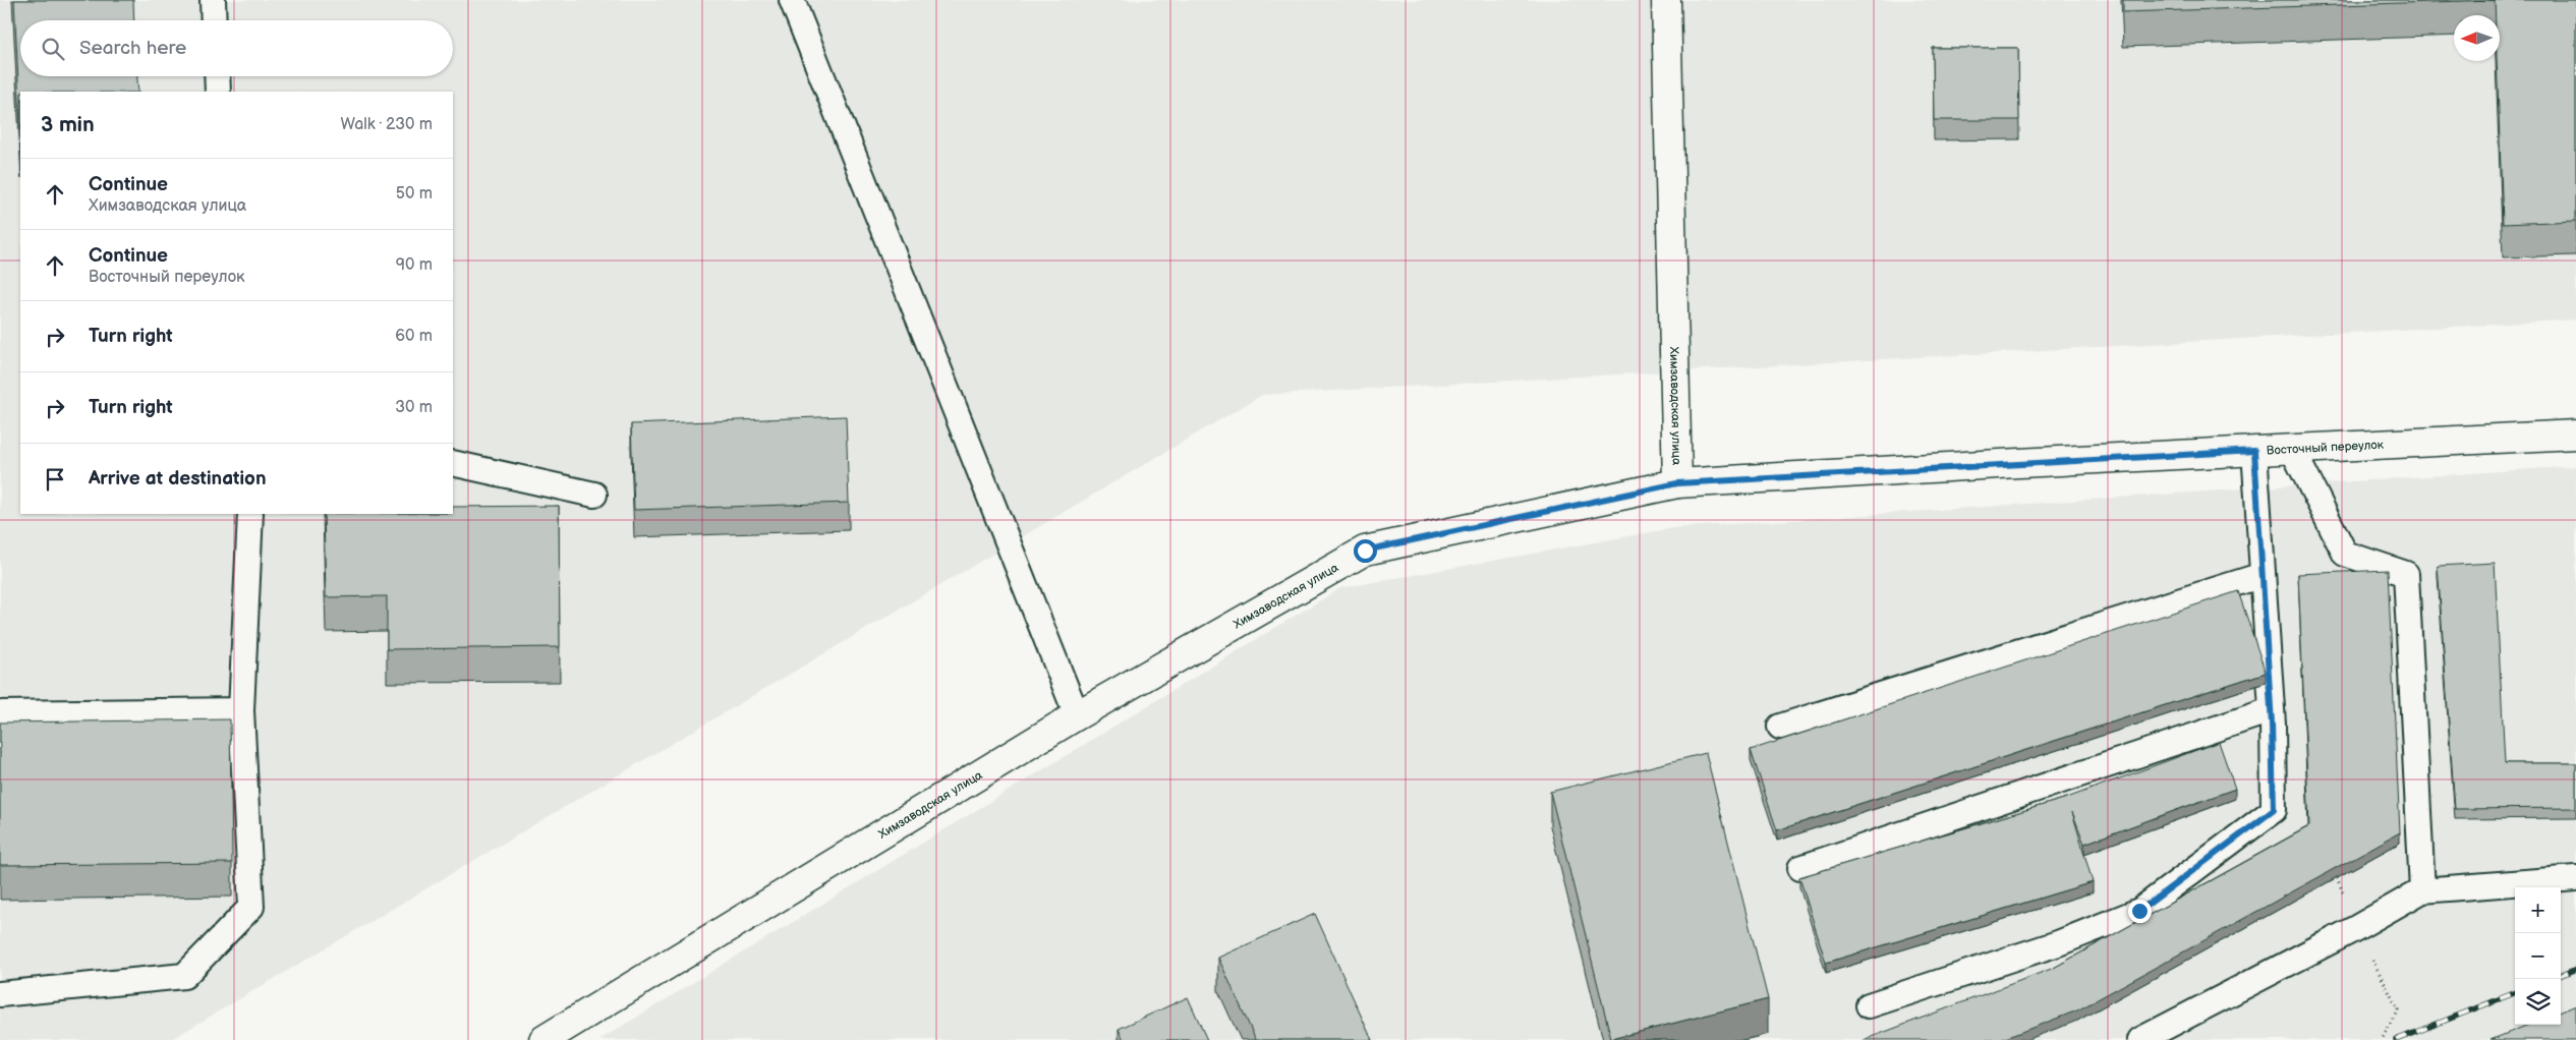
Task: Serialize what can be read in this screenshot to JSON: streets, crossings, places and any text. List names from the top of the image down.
{
  "streets": {
    "street": ["Химзаводская улица", "Восточный переулок"]
  },
  "crossings": [
    ["Химзаводская улица", "Восточный переулок"]
  ],
  "north": "left",
  "page": {
    "search": "Search here",
    "heading": ["3 min", "Walk · 230 m"],
    "list": [
      ["Continue", "Химзаводская улица", "50 m"],
      ["Continue", "Восточный переулок", "90 m"],
      ["Turn right", "60 m"],
      ["Turn right", "30 m"],
      "Arrive at destination"
    ],
    "map_buttons": ["+", "−"]
  }
}
